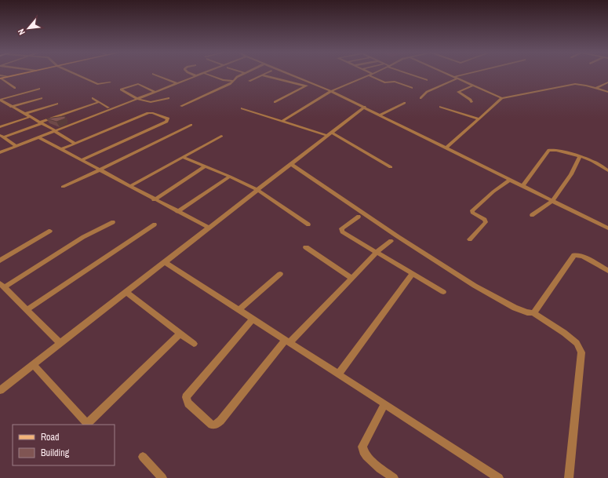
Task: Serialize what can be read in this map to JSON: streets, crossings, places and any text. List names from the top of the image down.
{
  "legend": ["Road", "Building"],
  "north": "bottom left"
}
